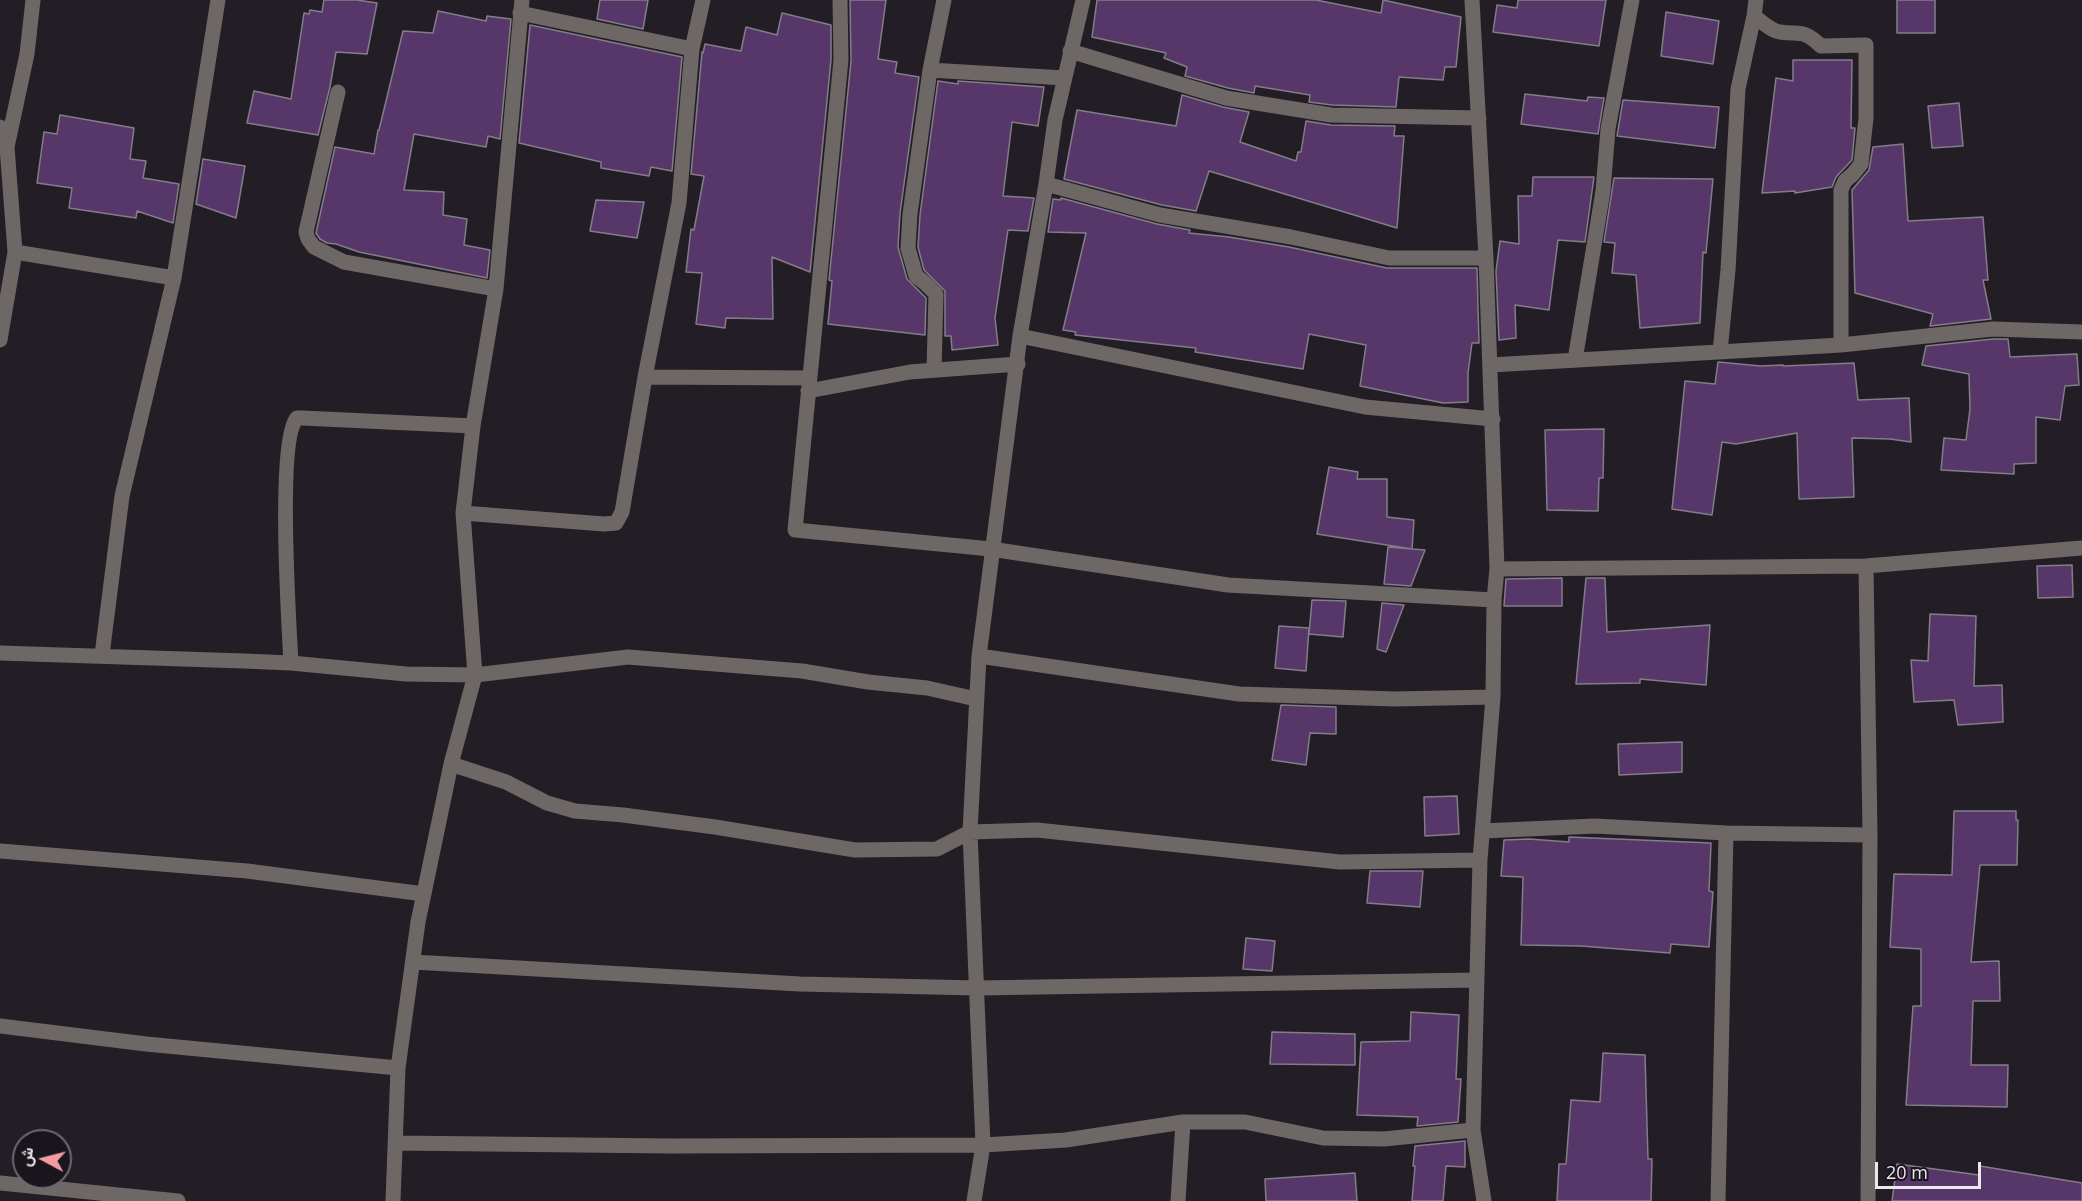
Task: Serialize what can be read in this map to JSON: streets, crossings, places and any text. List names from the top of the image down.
{
  "scale_bar": "20 m",
  "north": "left"
}
